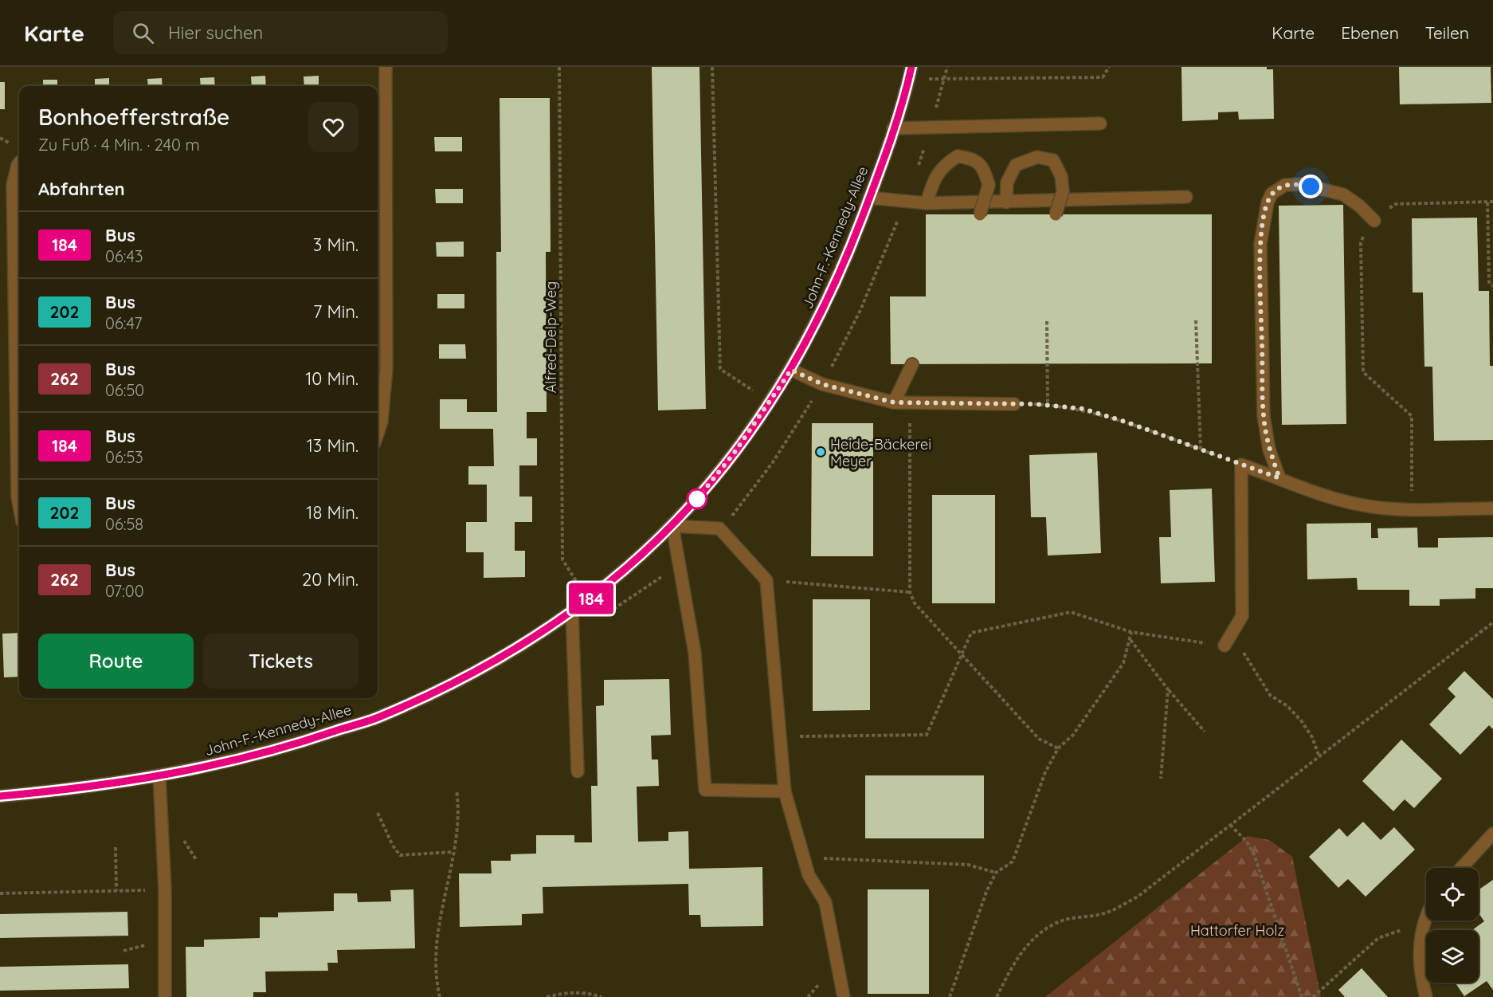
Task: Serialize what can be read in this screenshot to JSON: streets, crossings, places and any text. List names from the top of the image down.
{
  "streets": {
    "street": ["John-F.-Kennedy-Allee"],
    "path": ["Alfred-Delp-Weg"]
  },
  "crossings": [
    ["John-F.-Kennedy-Allee", "Alfred-Delp-Weg"]
  ],
  "parks": ["Hattorfer Holz"],
  "places": ["Heide-Bäckerei Meyer"],
  "lines": ["bus line 184"],
  "page": {
    "header": "Karte",
    "search": "Hier suchen",
    "nav": ["Karte", "Ebenen", "Teilen"],
    "on_map": "184",
    "heading": [
      ["Bonhoefferstraße", "Zu Fuß · 4 Min. · 240 m"],
      "Abfahrten"
    ],
    "list": [
      {
        "mark": "184",
        "name": "Bus",
        "note": "06:43",
        "value": "3 Min."
      },
      {
        "mark": "202",
        "name": "Bus",
        "note": "06:47",
        "value": "7 Min."
      },
      {
        "mark": "262",
        "name": "Bus",
        "note": "06:50",
        "value": "10 Min."
      },
      {
        "mark": "184",
        "name": "Bus",
        "note": "06:53",
        "value": "13 Min."
      },
      {
        "mark": "202",
        "name": "Bus",
        "note": "06:58",
        "value": "18 Min."
      },
      {
        "mark": "262",
        "name": "Bus",
        "note": "07:00",
        "value": "20 Min."
      }
    ],
    "buttons": ["Route", "Tickets"]
  }
}
